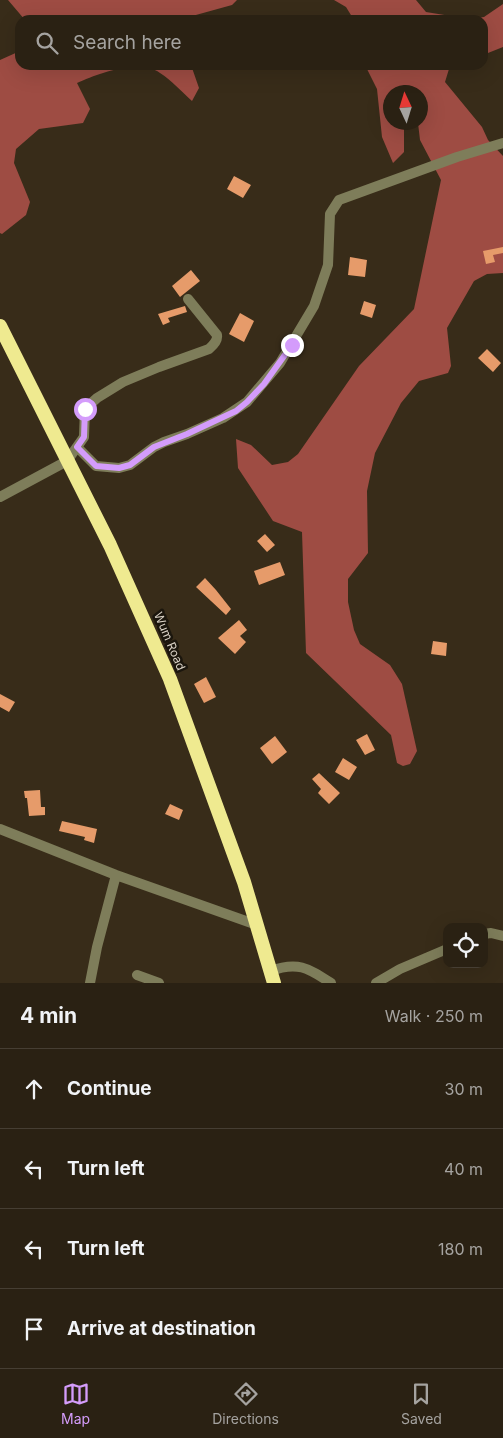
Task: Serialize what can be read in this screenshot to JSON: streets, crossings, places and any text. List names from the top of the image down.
{
  "streets": {
    "highway": ["Wum Road"]
  },
  "north": "top",
  "page": {
    "search": "Search here",
    "heading": ["4 min", "Walk · 250 m"],
    "list": [
      ["Continue", "30 m"],
      ["Turn left", "40 m"],
      ["Turn left", "180 m"],
      "Arrive at destination"
    ],
    "nav": ["Map", "Directions", "Saved"]
  }
}
